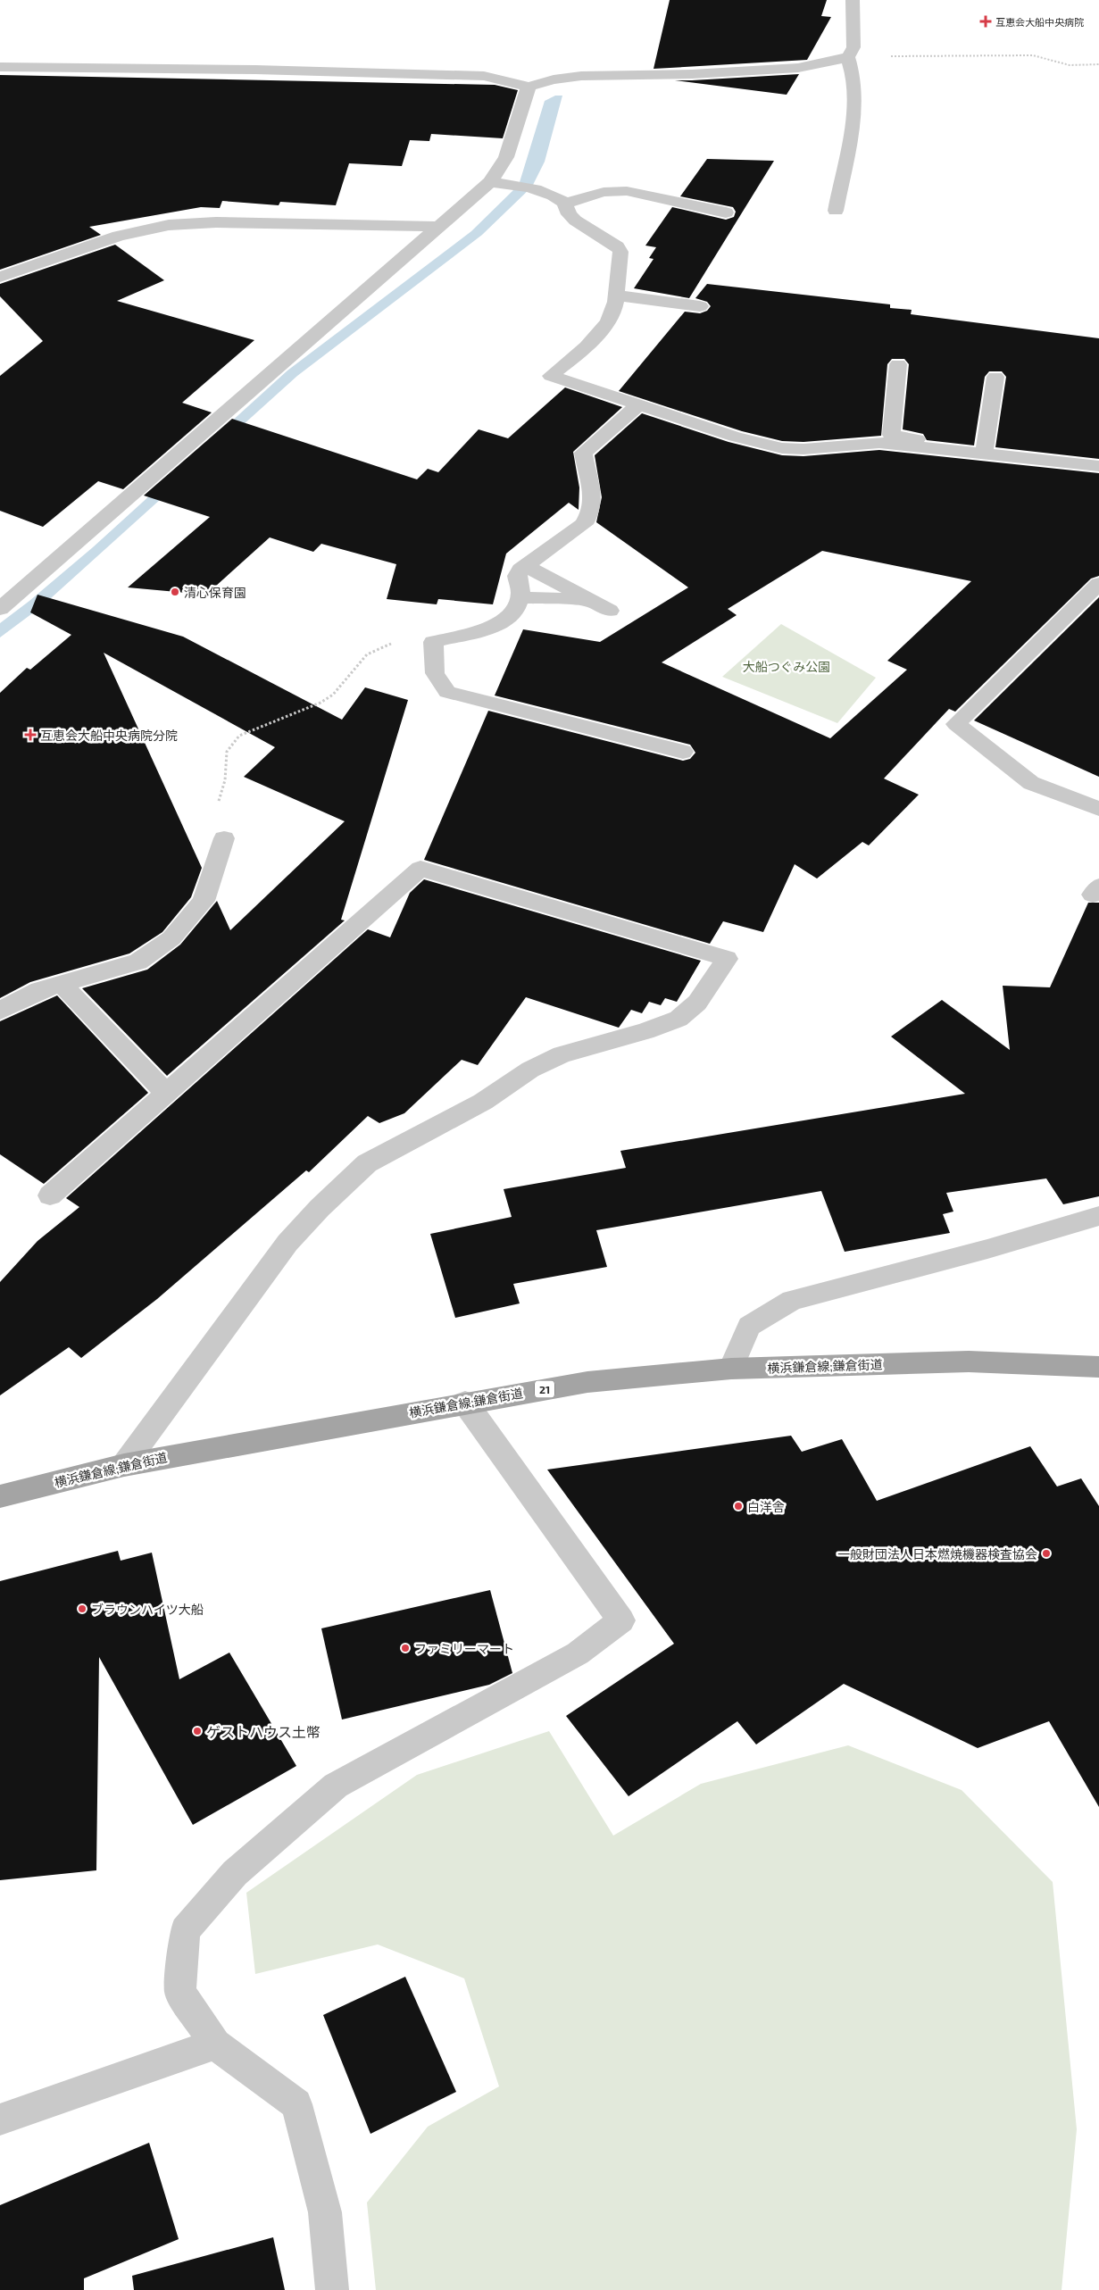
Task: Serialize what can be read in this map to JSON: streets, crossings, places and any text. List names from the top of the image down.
{
  "streets": {
    "main road": ["横浜鎌倉線;鎌倉街道", "21"]
  },
  "parks": ["大船つぐみ公園"],
  "places": {
    "health": ["互恵会大船中央病院", "互恵会大船中央病院分院"],
    "other": [
      "清心保育園",
      "白洋舎",
      "一般財団法人日本燃焼機器検査協会",
      "ブラウンハイツ大船",
      "ファミリーマート",
      "ゲストハウス土幣"
    ]
  }
}
